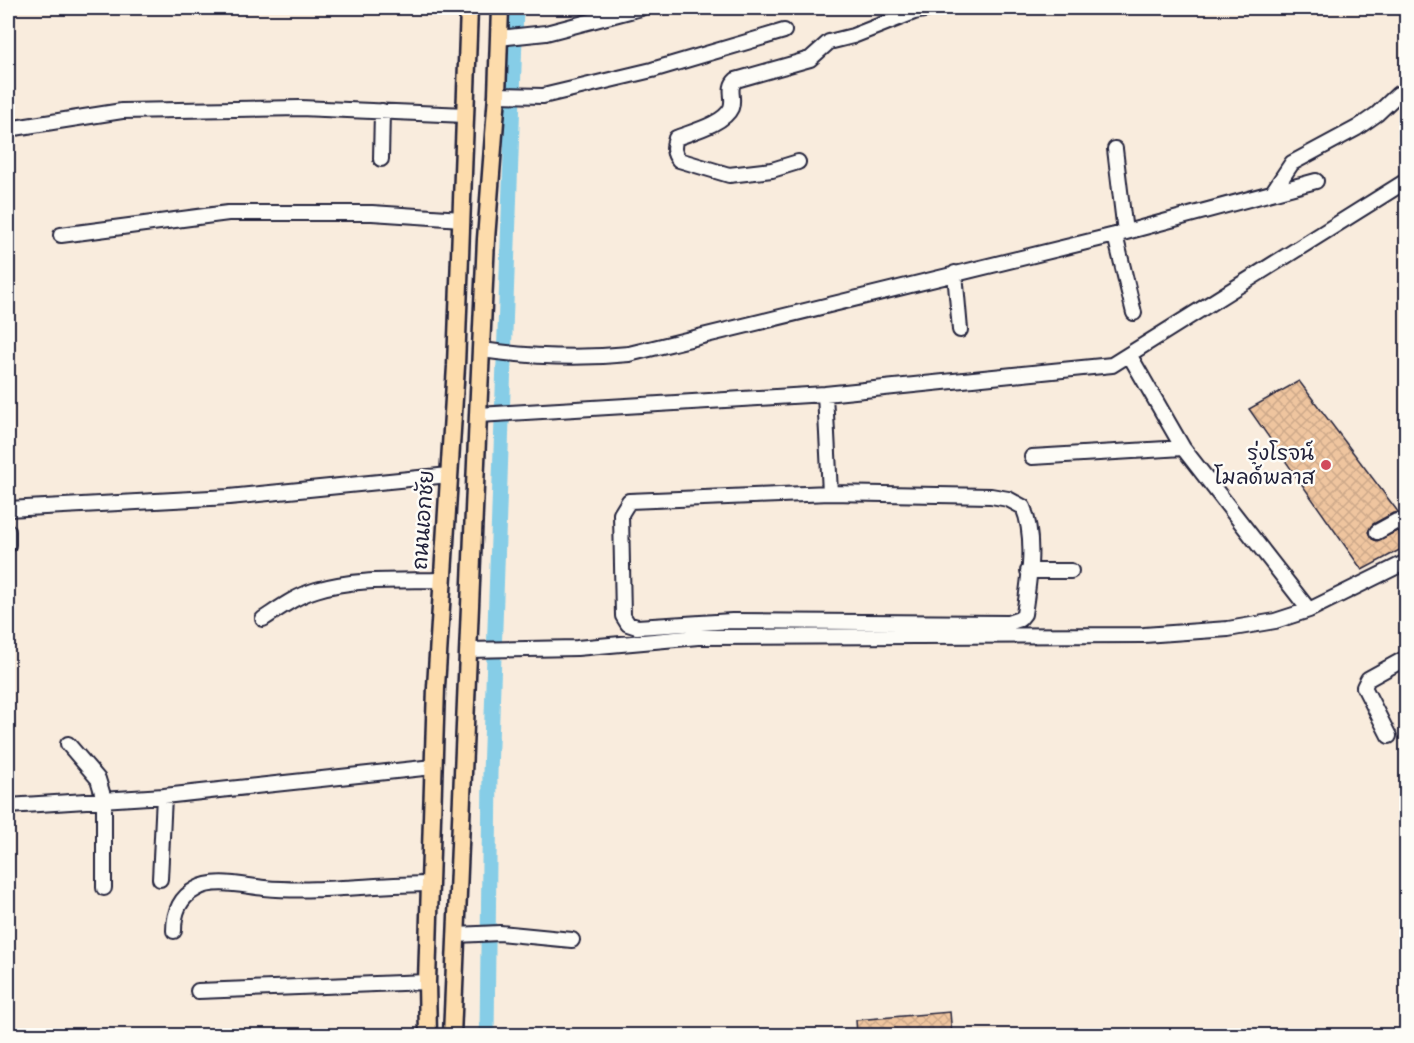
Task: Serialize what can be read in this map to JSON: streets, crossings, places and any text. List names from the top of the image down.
{
  "streets": {
    "main road": ["ถนนเอกชัย"]
  },
  "places": ["รุ่งโรจน์ โมลด์พลาส"]
}
